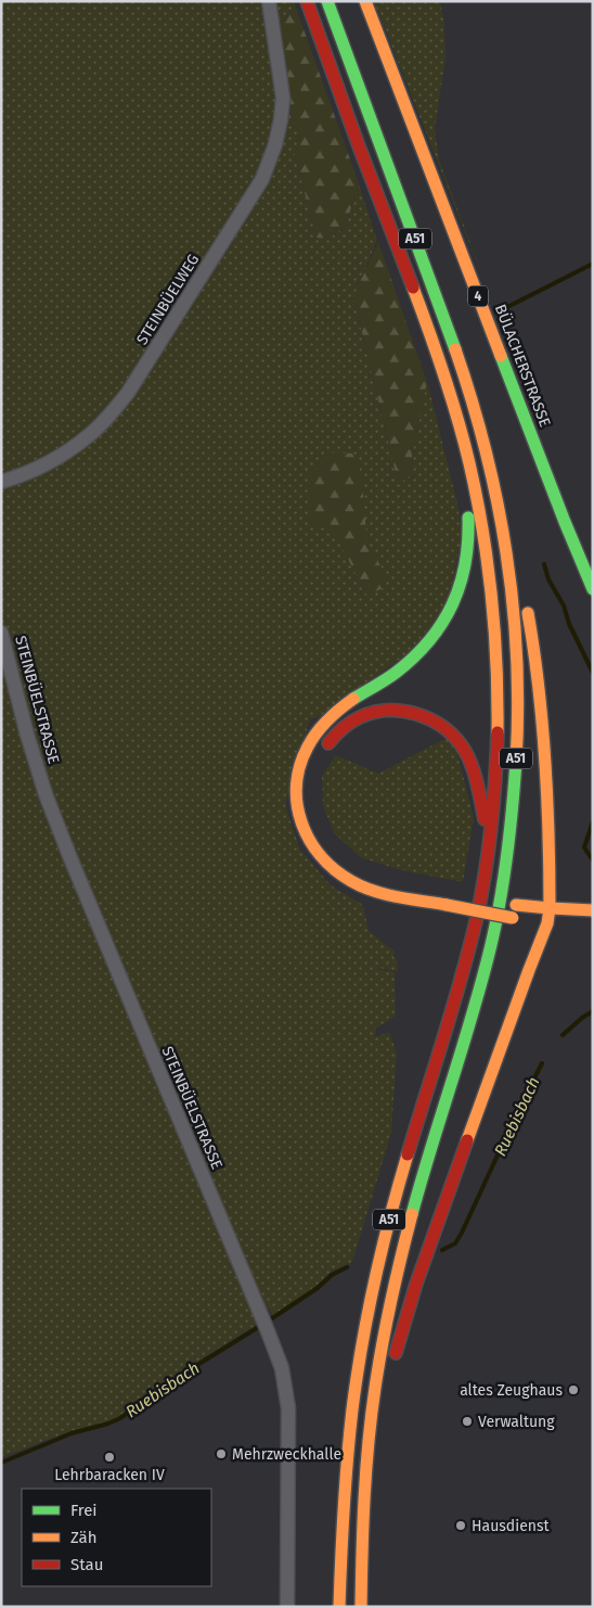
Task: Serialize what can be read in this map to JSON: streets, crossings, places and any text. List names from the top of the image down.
{
  "streets": {
    "main road": ["A51", "4", "BÜLACHERSTRASSE"],
    "street": ["STEINBÜELWEG", "STEINBÜELSTRASSE"]
  },
  "water": ["Ruebisbach"],
  "places": [
    "altes Zeughaus",
    "Verwaltung",
    "Mehrzweckhalle",
    "Lehrbaracken IV",
    "Hausdienst"
  ],
  "legend": ["Frei", "Zäh", "Stau"]
}
